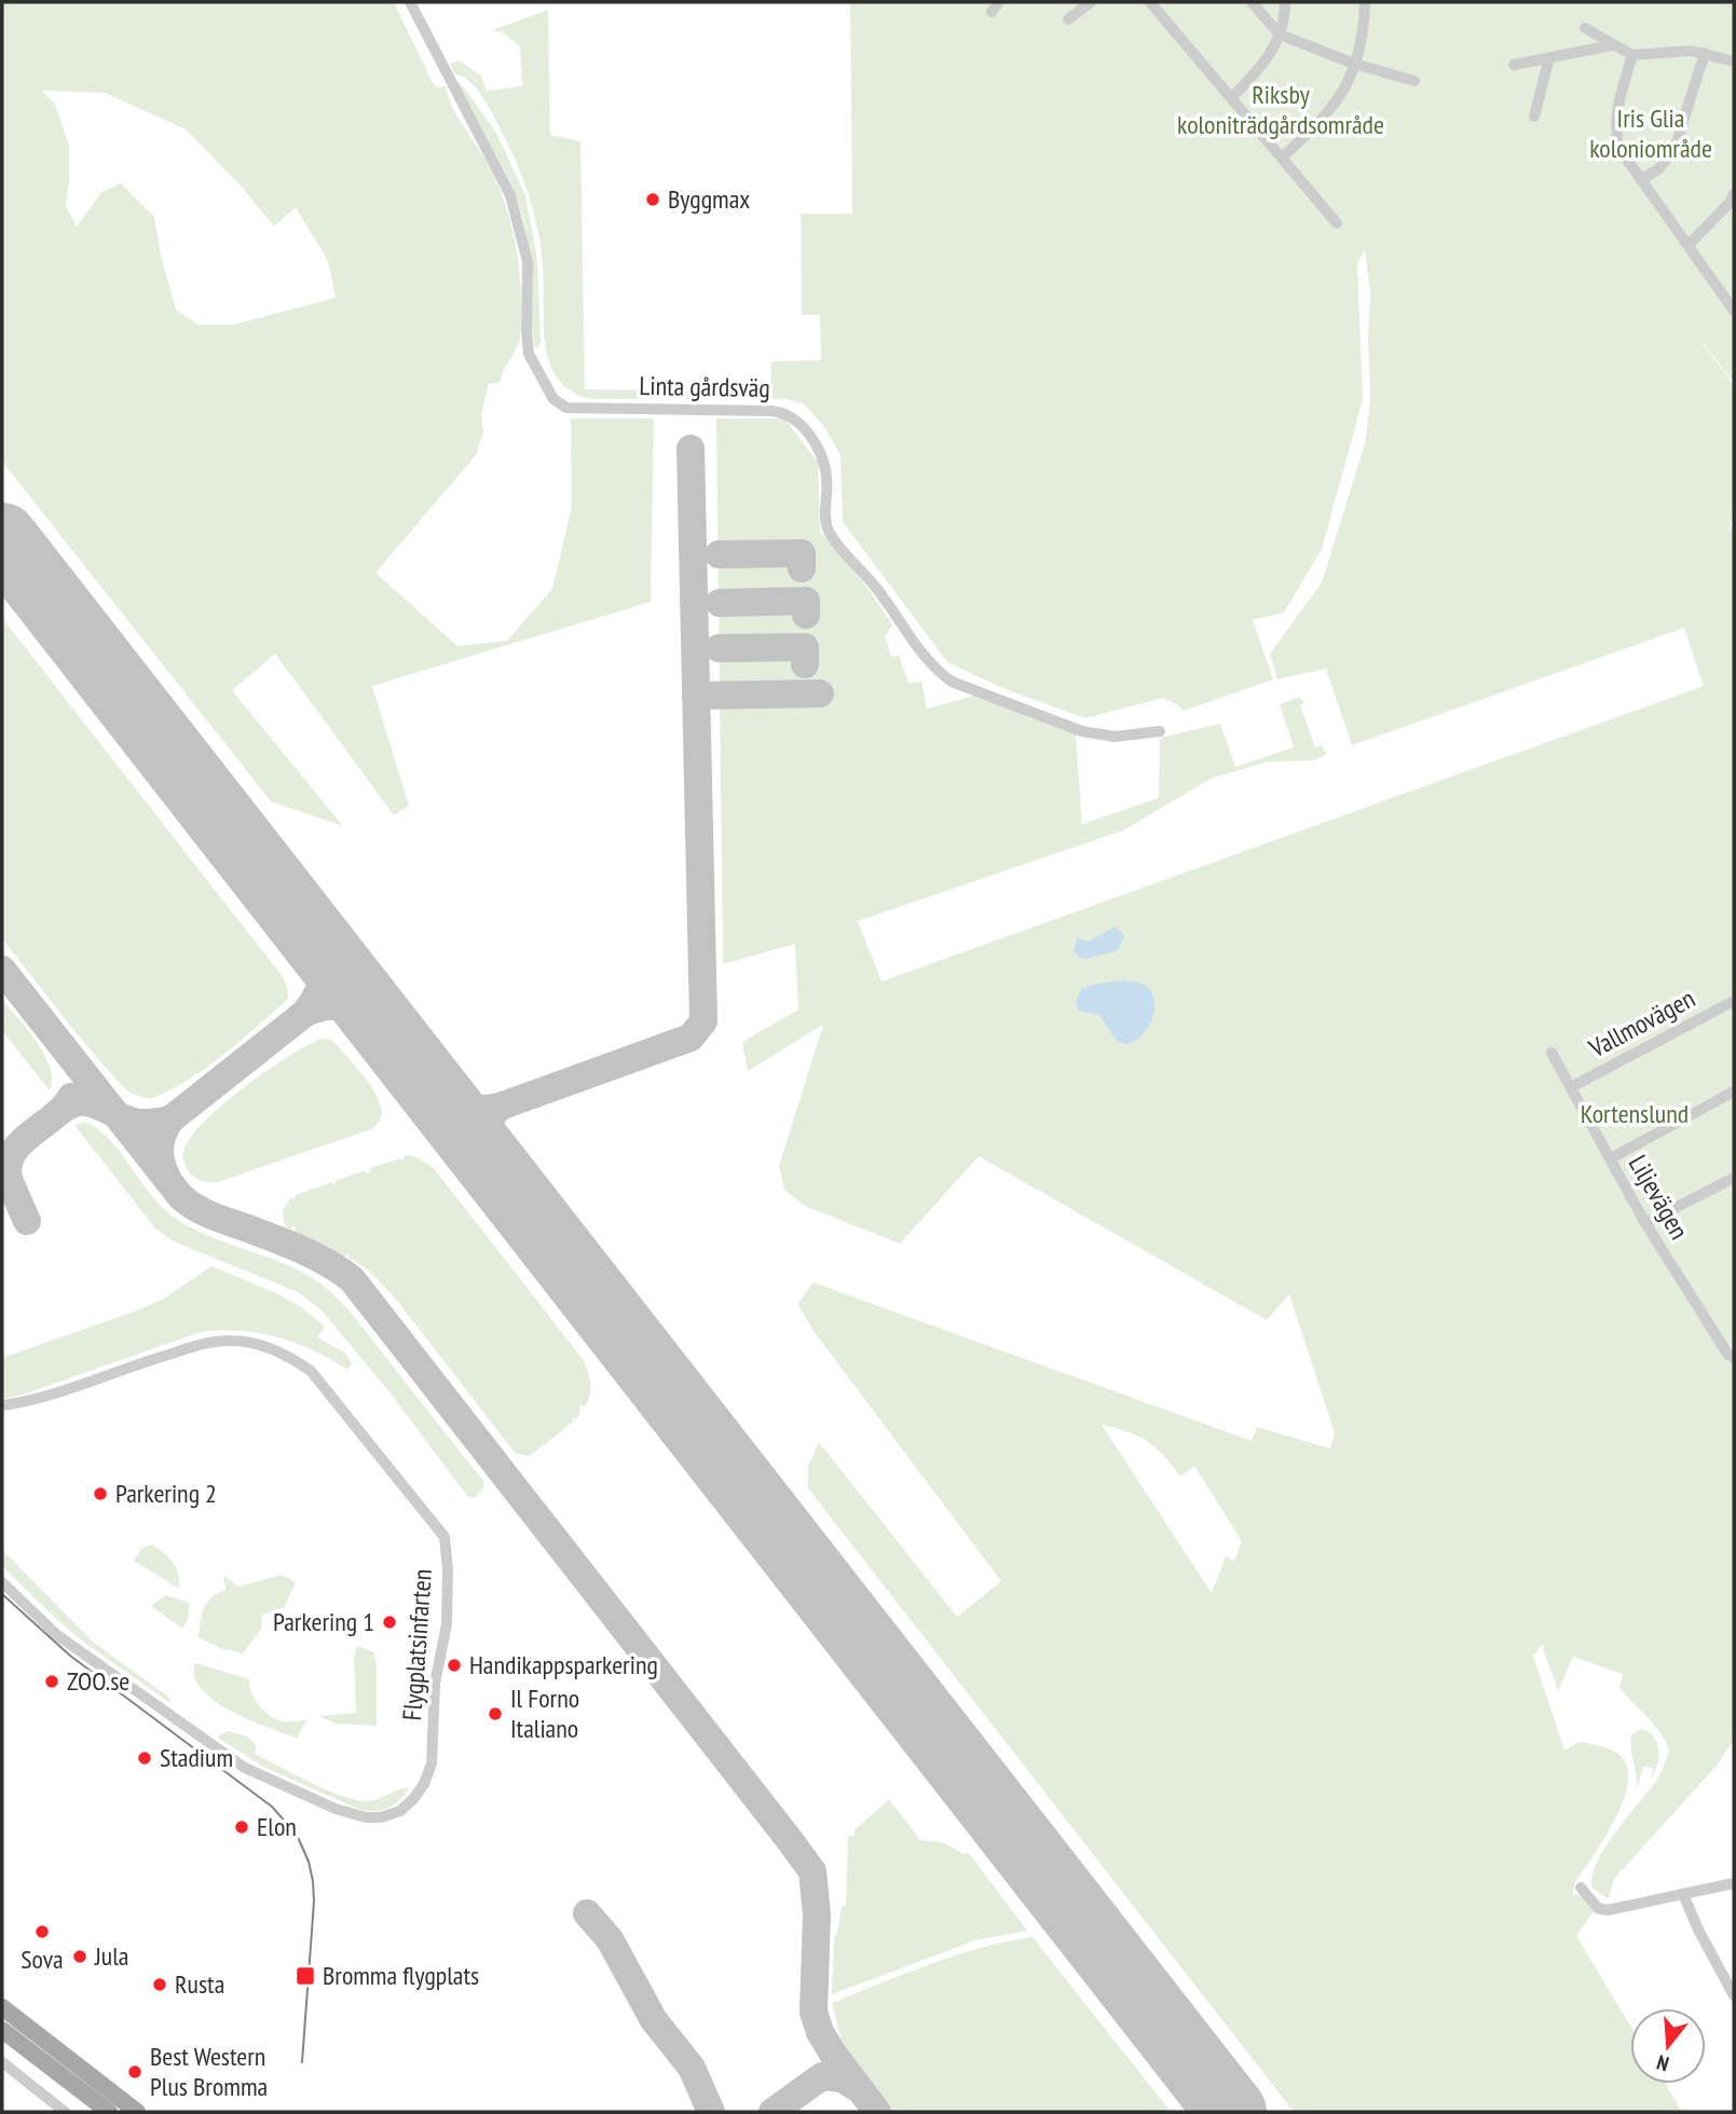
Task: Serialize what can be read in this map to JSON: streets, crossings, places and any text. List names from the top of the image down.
{
  "streets": {
    "street": [
      "Linta gårdsväg",
      "Vallmovägen",
      "Liljevägen",
      "Flygplatsinfarten"
    ]
  },
  "crossings": [
    ["Vallmovägen", "Liljevägen"]
  ],
  "parks": ["Riksby koloniträdgårdsområde", "Iris Glia koloniområde", "Kortenslund"],
  "places": {
    "other": [
      "Byggmax",
      "Parkering 2",
      "Parkering 1",
      "Handikappsparkering",
      "ZOO.se",
      "Il Forno Italiano",
      "Stadium",
      "Elon",
      "Sova",
      "Jula",
      "Rusta",
      "Best Western Plus Bromma"
    ],
    "transit": ["Bromma flygplats"]
  },
  "north": "bottom"
}
